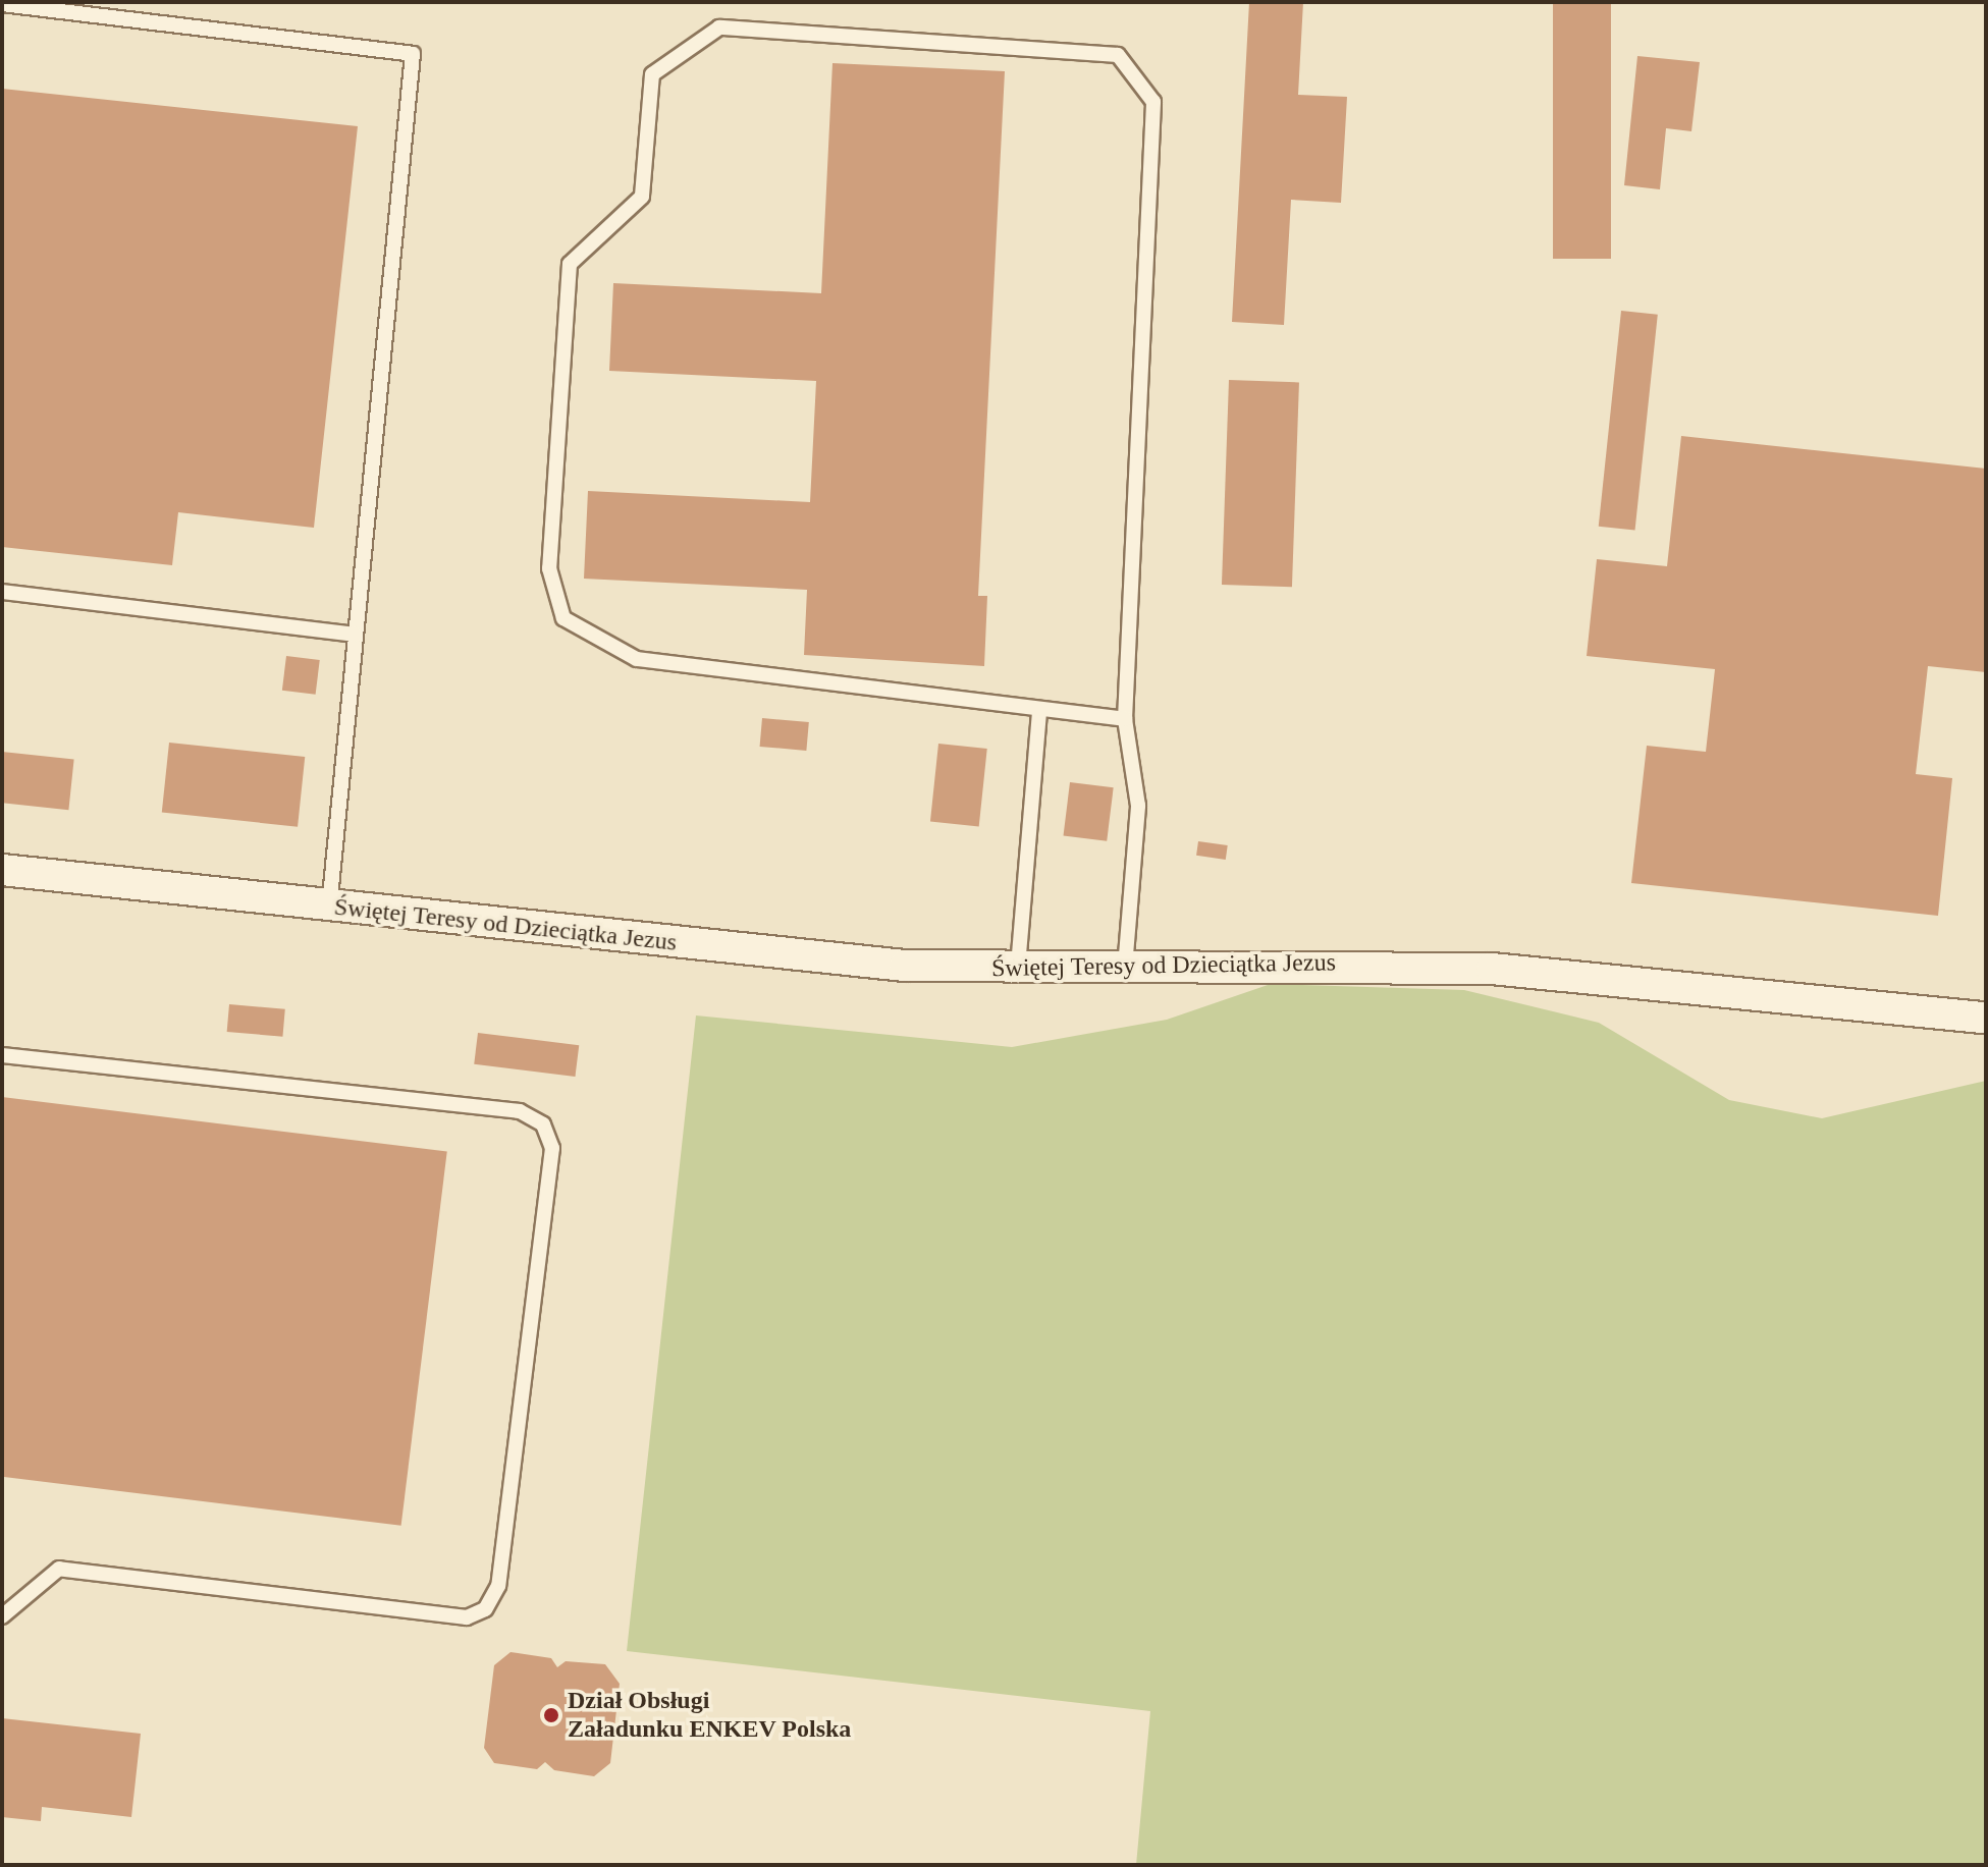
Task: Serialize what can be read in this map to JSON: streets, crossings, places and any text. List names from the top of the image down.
{
  "streets": {
    "street": ["Świętej Teresy od Dzieciątka Jezus"]
  },
  "places": ["Dział Obsługi Załadunku ENKEV Polska"]
}
